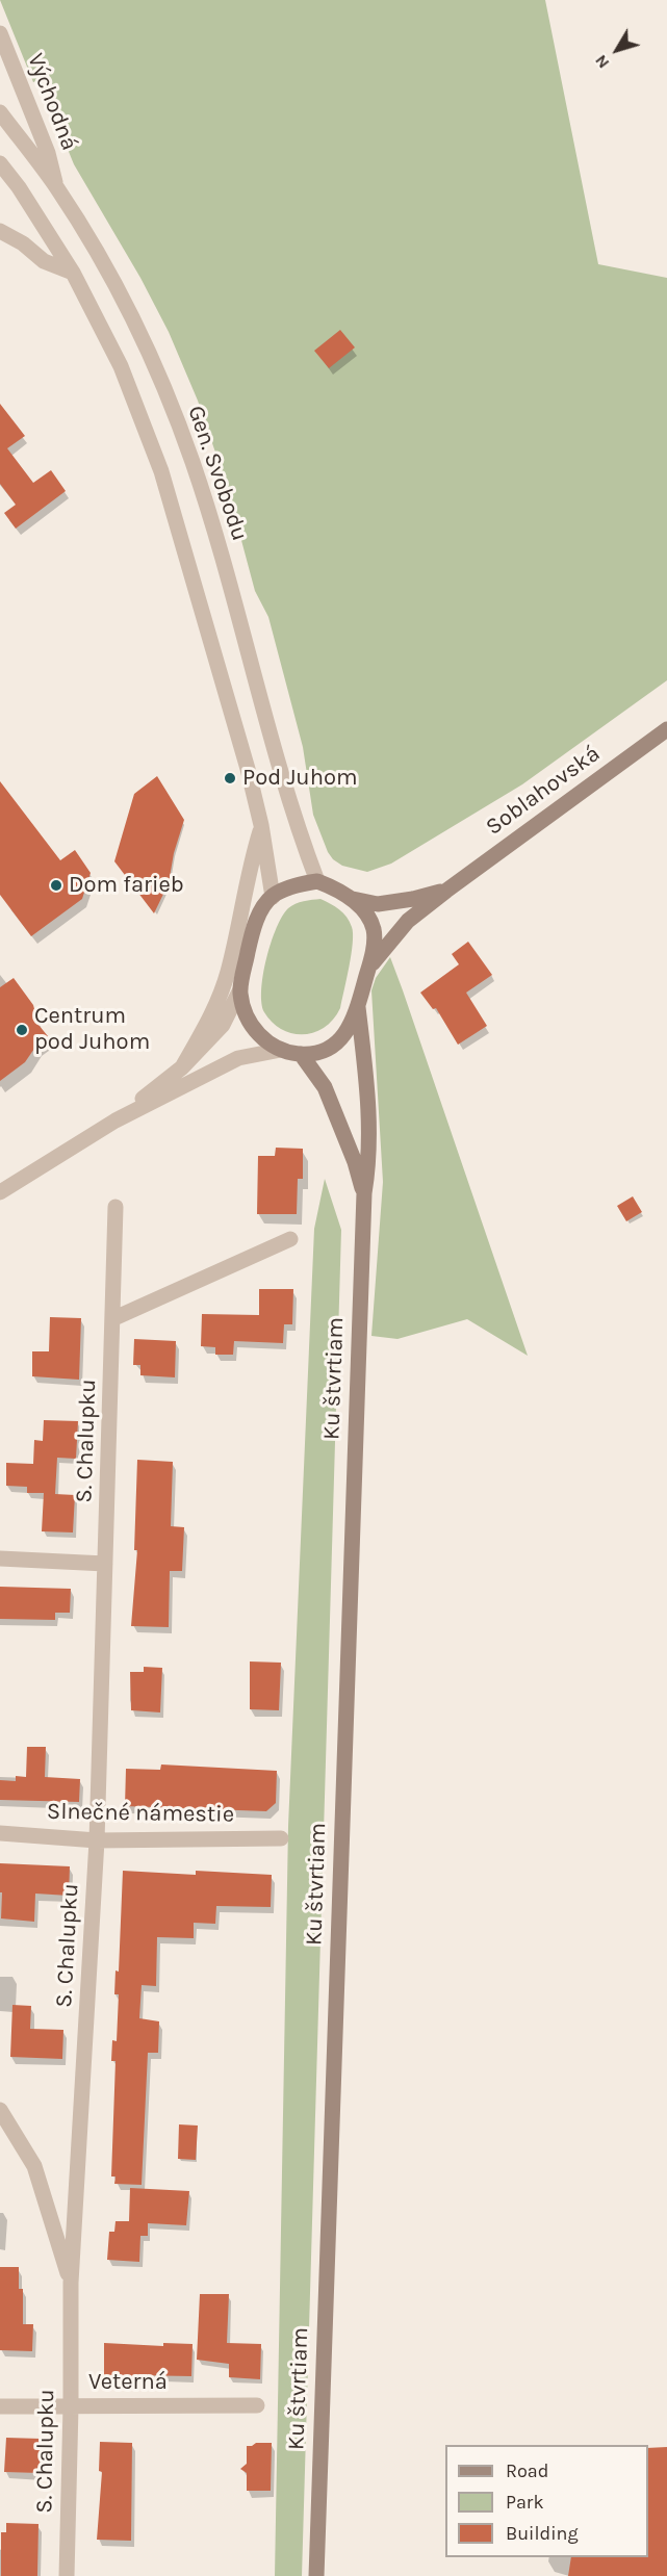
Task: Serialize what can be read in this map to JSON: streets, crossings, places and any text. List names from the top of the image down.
{
  "streets": {
    "street": [
      "Východná",
      "Gen. Svobodu",
      "Soblahovská",
      "Ku štvrtiam",
      "S. Chalupku",
      "Slnečné námestie",
      "Veterná"
    ]
  },
  "crossings": [
    ["Východná", "Gen. Svobodu"],
    ["Gen. Svobodu", "Soblahovská"],
    ["Gen. Svobodu", "Ku štvrtiam"],
    ["Soblahovská", "Ku štvrtiam"],
    ["S. Chalupku", "Slnečné námestie"],
    ["S. Chalupku", "Veterná"]
  ],
  "places": ["Pod Juhom", "Dom farieb", "Centrum pod Juhom"],
  "legend": ["Road", "Park", "Building"],
  "north": "bottom left"
}
